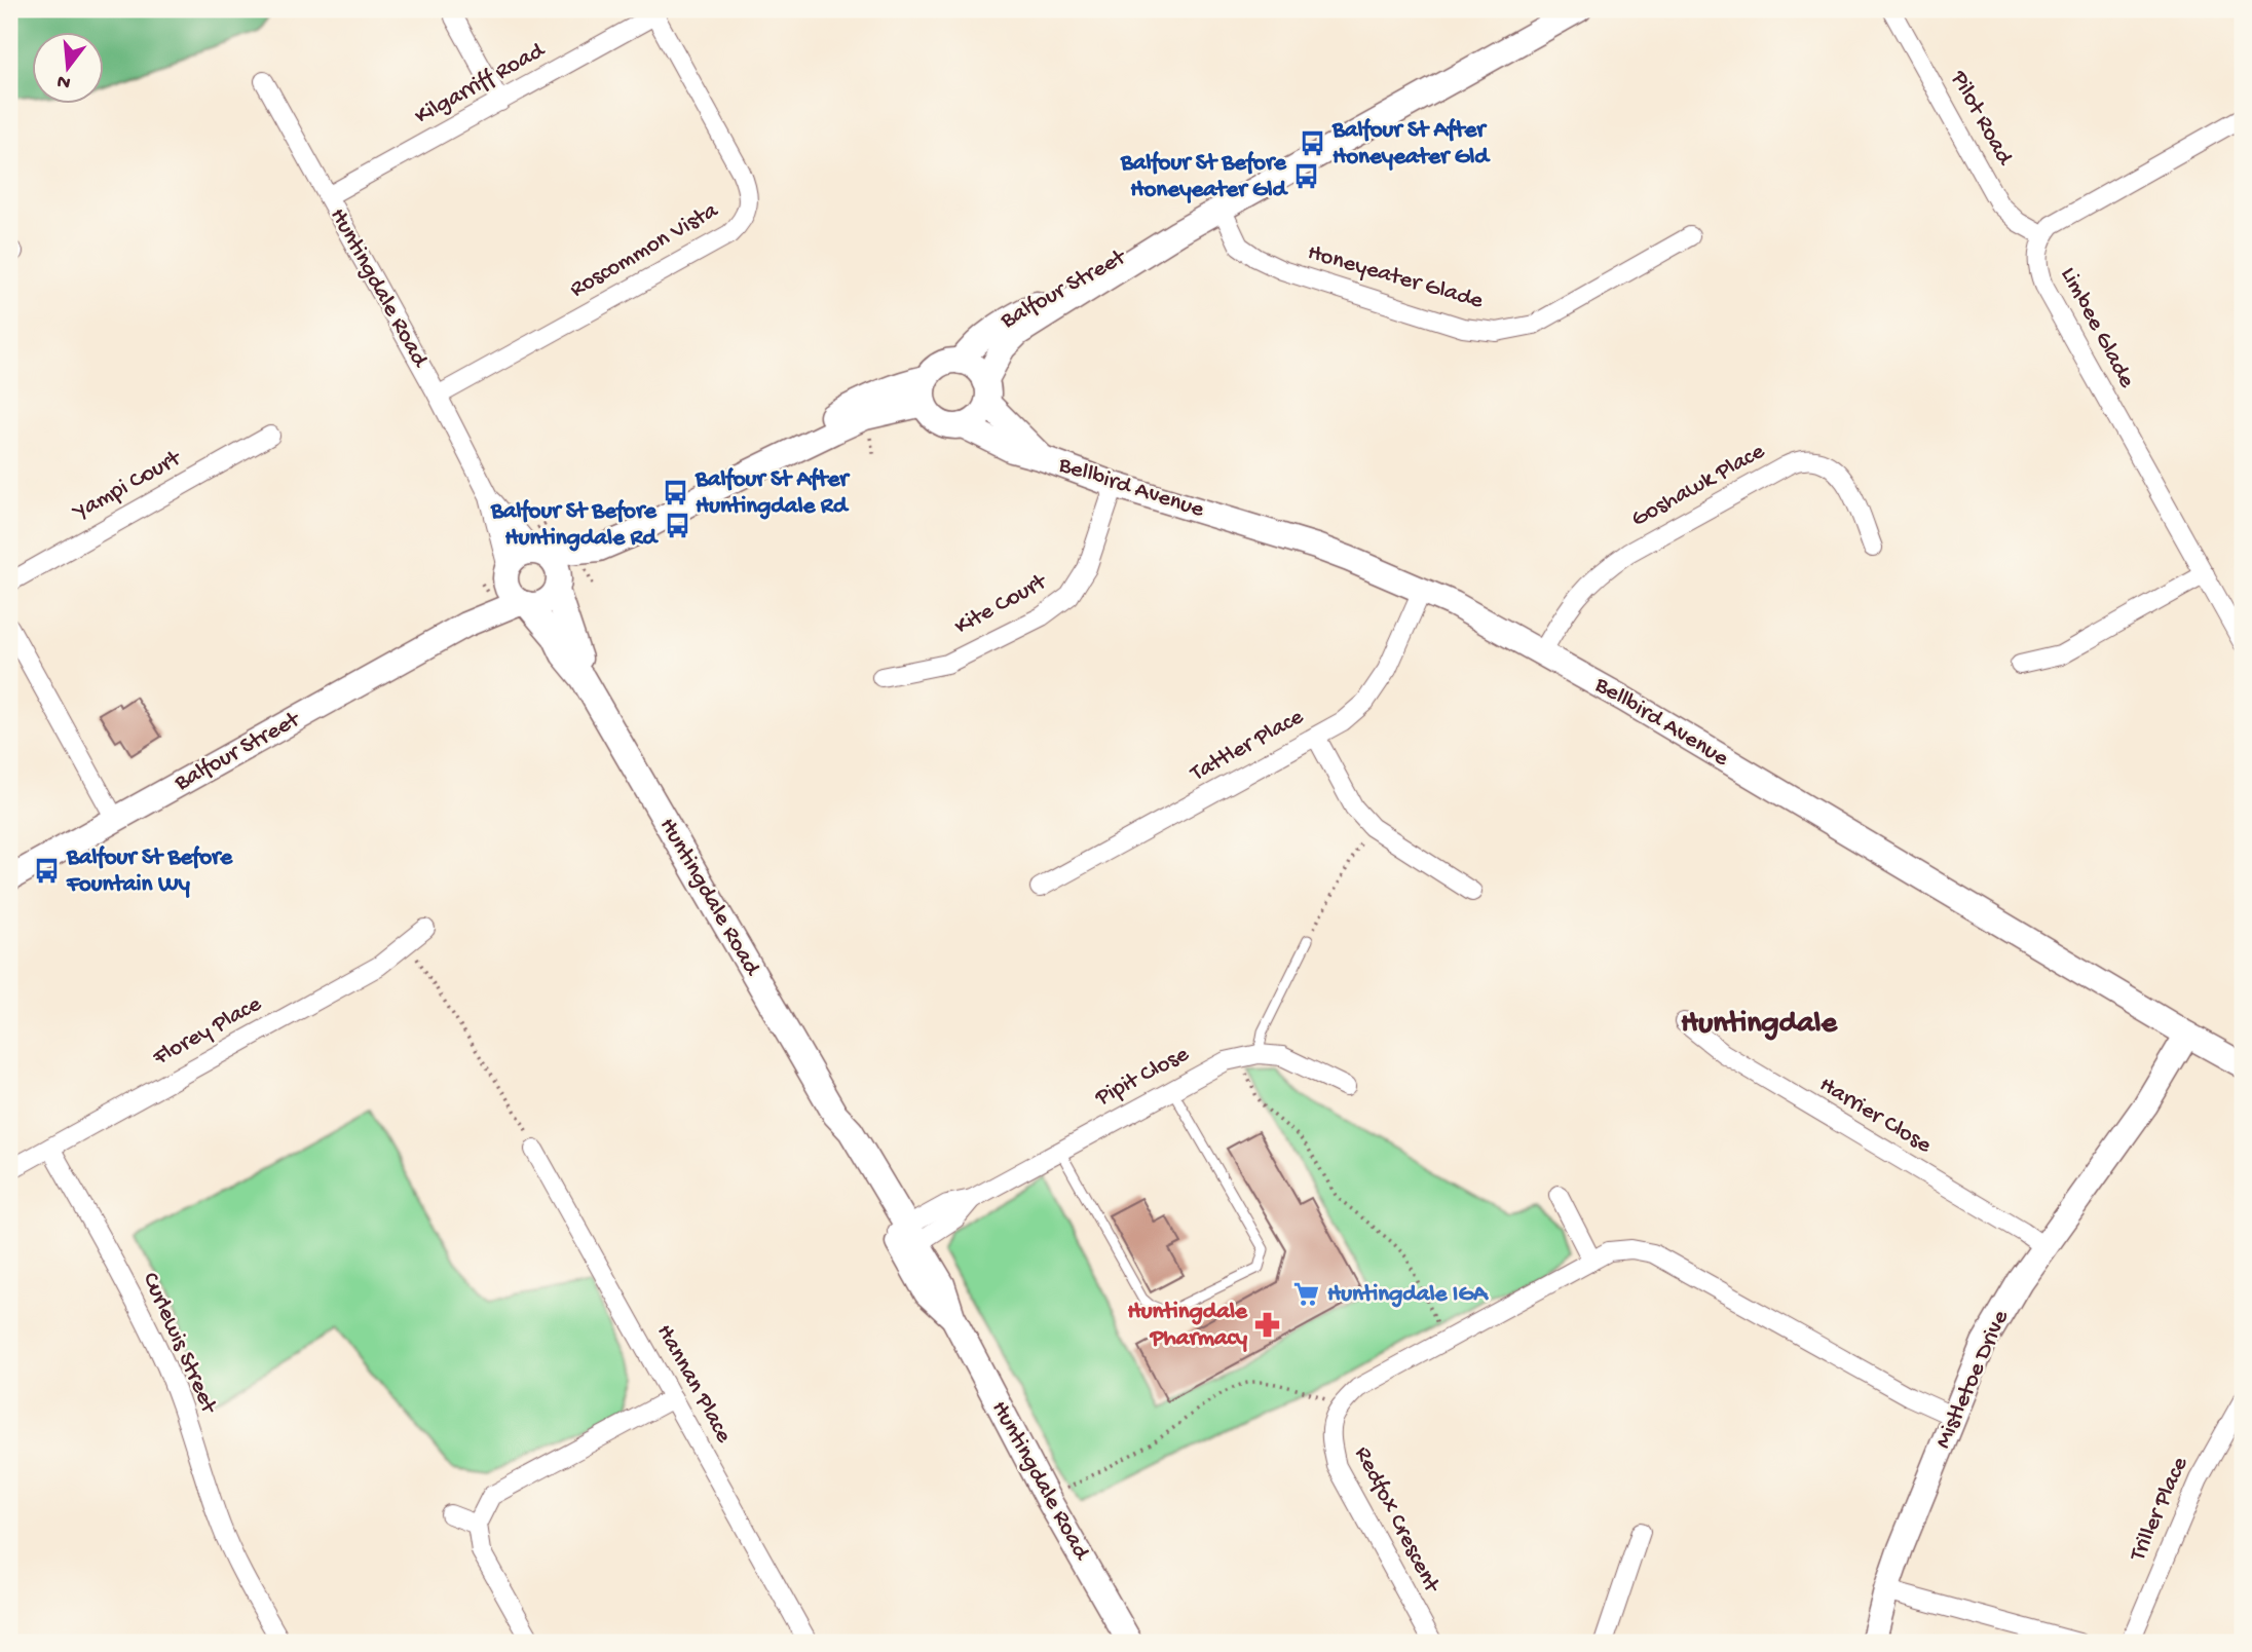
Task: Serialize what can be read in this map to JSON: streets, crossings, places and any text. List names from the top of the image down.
{
  "streets": {
    "street": [
      "Kilgarriff Road",
      "Pilot Road",
      "Roscommon Vista",
      "Honeyeater Glade",
      "Huntingdale Road",
      "Balfour Street",
      "Limbee Glade",
      "Yampi Court",
      "Goshawk Place",
      "Bellbird Avenue",
      "Kite Court",
      "Tattler Place",
      "Florey Place",
      "Pipit Close",
      "Harrier Close",
      "Curlewis Street",
      "Mistletoe Drive",
      "Hannan Place",
      "Triller Place",
      "Redfox Crescent"
    ]
  },
  "crossings": [
    ["Kilgarriff Road", "Roscommon Vista"],
    ["Kilgarriff Road", "Huntingdale Road"],
    ["Pilot Road", "Limbee Glade"],
    ["Roscommon Vista", "Huntingdale Road"],
    ["Honeyeater Glade", "Balfour Street"],
    ["Huntingdale Road", "Balfour Street"],
    ["Huntingdale Road", "Pipit Close"],
    ["Balfour Street", "Bellbird Avenue"],
    ["Goshawk Place", "Bellbird Avenue"],
    ["Bellbird Avenue", "Kite Court"],
    ["Bellbird Avenue", "Tattler Place"],
    ["Bellbird Avenue", "Mistletoe Drive"],
    ["Florey Place", "Curlewis Street"],
    ["Harrier Close", "Mistletoe Drive"]
  ],
  "districts": ["Huntingdale"],
  "places": {
    "bus stop": [
      "Balfour St After Honeyeater Gld",
      "Balfour St Before Honeyeater Gld",
      "Balfour St After Huntingdale Rd",
      "Balfour St Before Huntingdale Rd",
      "Balfour St Before Fountain Wy"
    ],
    "supermarket": ["Huntingdale IGA"],
    "pharmacy": ["Huntingdale Pharmacy"]
  },
  "north": "bottom"
}
